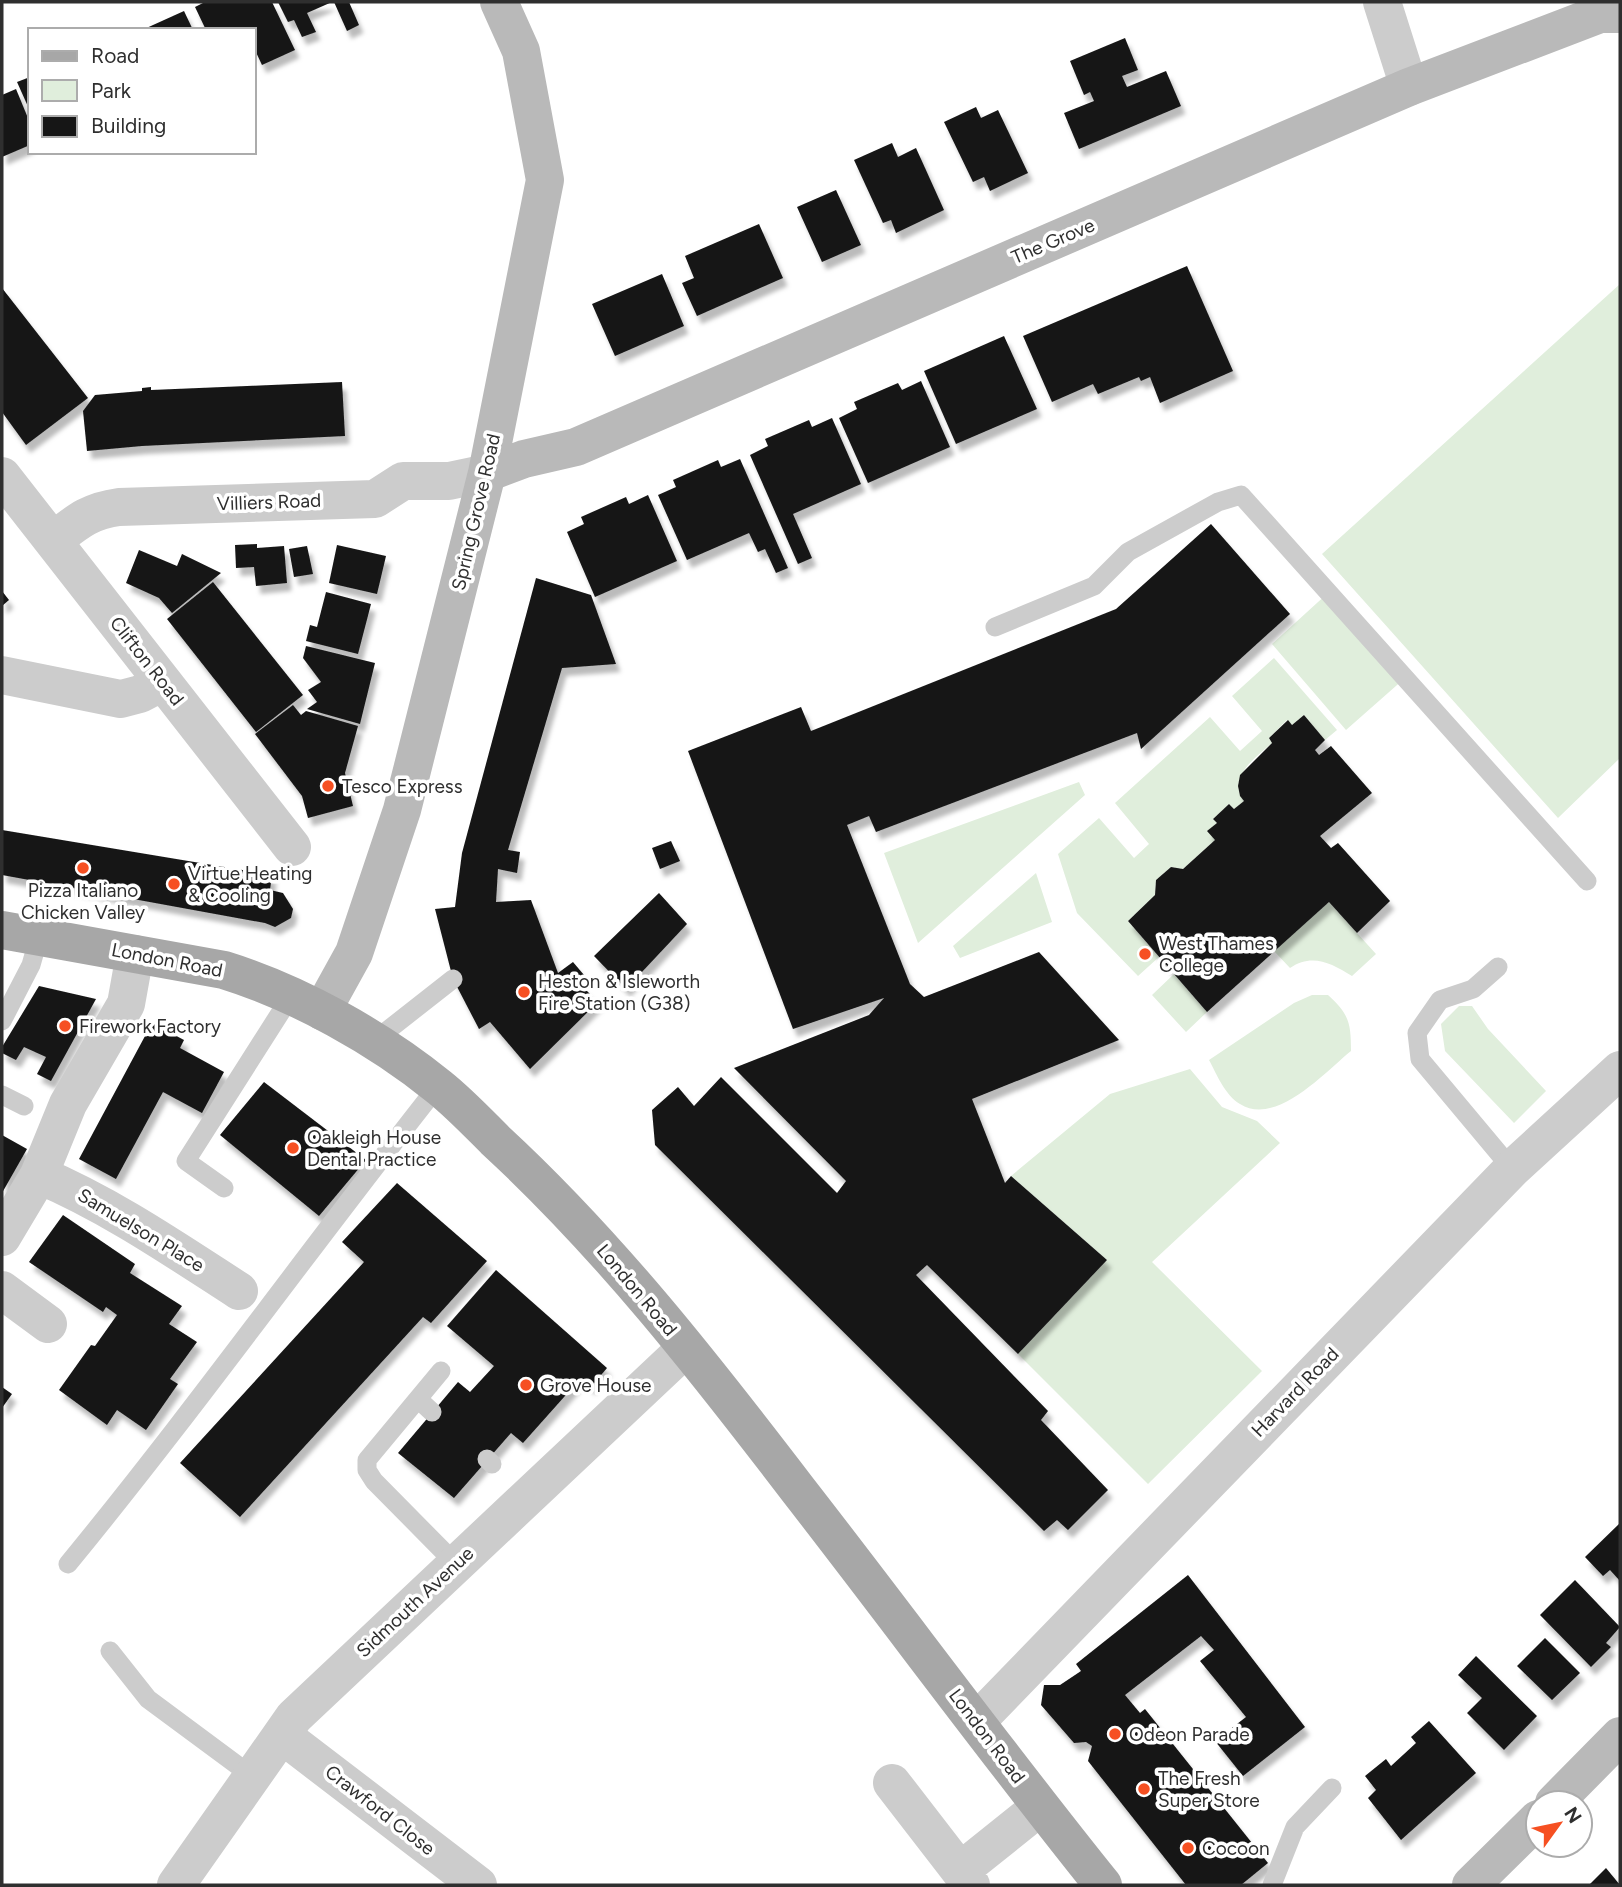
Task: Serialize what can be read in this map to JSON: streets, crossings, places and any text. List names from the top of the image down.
{
  "streets": {
    "main road": ["London Road"],
    "street": [
      "The Grove",
      "Villiers Road",
      "Spring Grove Road",
      "Clifton Road",
      "Samuelson Place",
      "Harvard Road",
      "Sidmouth Avenue",
      "Crawford Close"
    ]
  },
  "crossings": [
    ["The Grove", "Villiers Road"],
    ["The Grove", "Spring Grove Road"],
    ["Villiers Road", "Spring Grove Road"],
    ["Villiers Road", "Clifton Road"],
    ["Spring Grove Road", "London Road"],
    ["London Road", "Harvard Road"],
    ["London Road", "Sidmouth Avenue"],
    ["Sidmouth Avenue", "Crawford Close"]
  ],
  "places": [
    "Tesco Express",
    "Pizza Italiano Chicken Valley",
    "Virtue Heating & Cooling",
    "West Thames College",
    "Heston & Isleworth Fire Station (G38)",
    "Firework Factory",
    "Oakleigh House Dental Practice",
    "Grove House",
    "Odeon Parade",
    "The Fresh Super Store",
    "Cocoon"
  ],
  "legend": ["Road", "Park", "Building"],
  "north": "top right"
}
